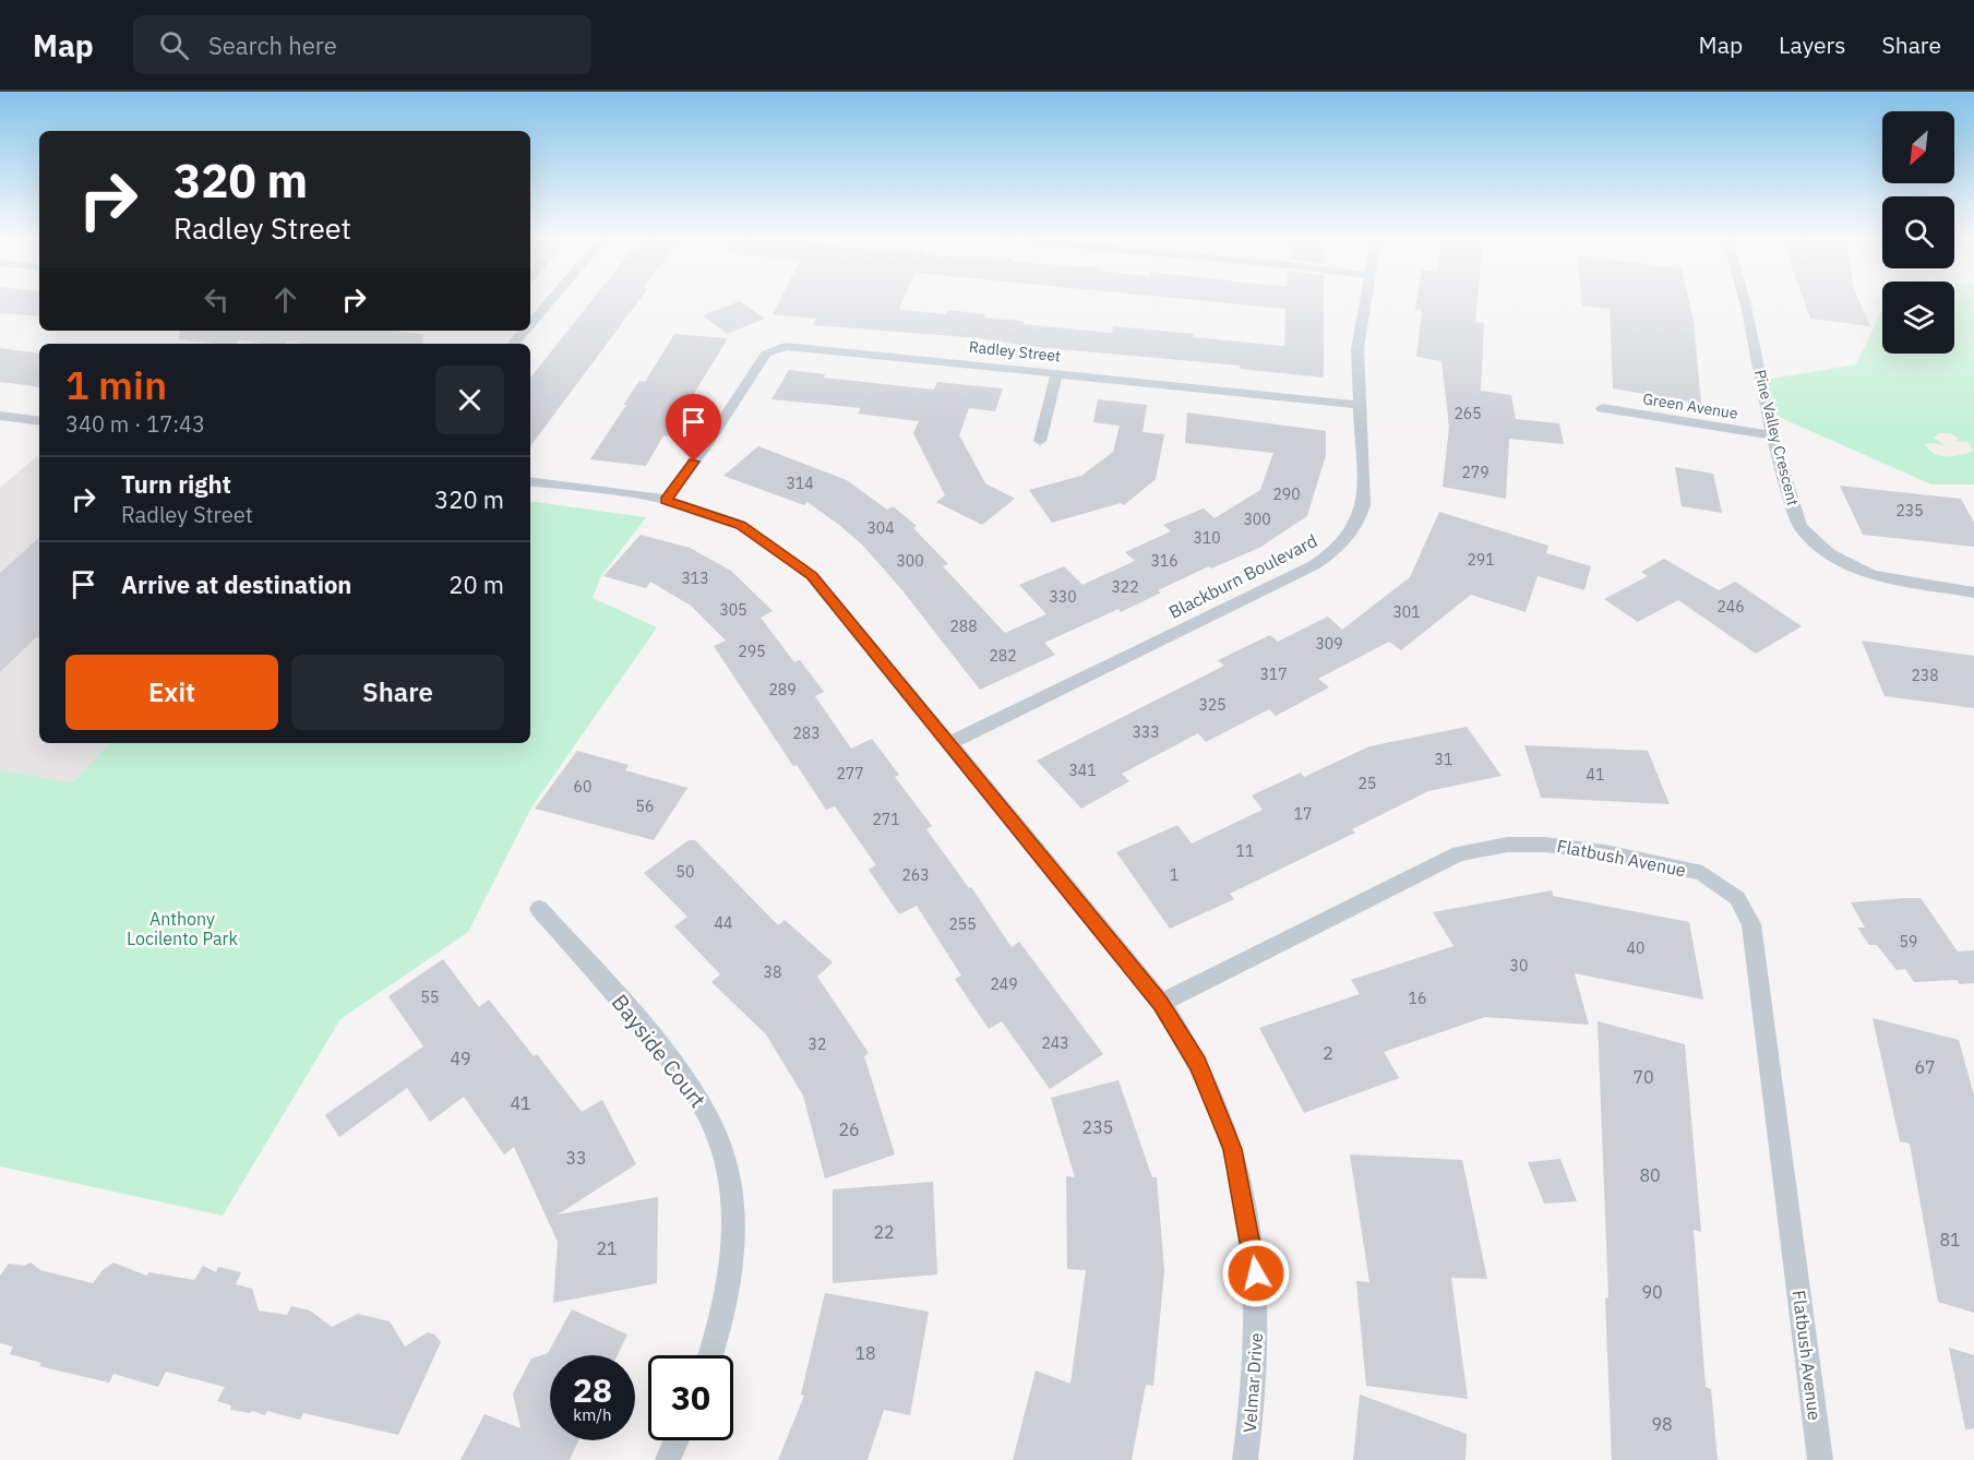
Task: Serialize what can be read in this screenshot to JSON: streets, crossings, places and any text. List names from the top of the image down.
{
  "streets": {
    "street": [
      "Radley Street",
      "Green Avenue",
      "Pine Valley Crescent",
      "Blackburn Boulevard",
      "Flatbush Avenue",
      "Bayside Court",
      "Velmar Drive"
    ]
  },
  "crossings": [
    ["Radley Street", "Blackburn Boulevard"],
    ["Radley Street", "Velmar Drive"],
    ["Green Avenue", "Pine Valley Crescent"],
    ["Blackburn Boulevard", "Velmar Drive"],
    ["Flatbush Avenue", "Velmar Drive"]
  ],
  "parks": ["Anthony Locilento Park"],
  "house_numbers": [
    "265",
    "279",
    "314",
    "290",
    "235",
    "300",
    "304",
    "310",
    "291",
    "300",
    "316",
    "313",
    "322",
    "330",
    "246",
    "305",
    "301",
    "288",
    "309",
    "295",
    "282",
    "317",
    "238",
    "289",
    "325",
    "333",
    "283",
    "31",
    "341",
    "277",
    "41",
    "25",
    "60",
    "56",
    "17",
    "271",
    "11",
    "50",
    "263",
    "1",
    "44",
    "255",
    "59",
    "40",
    "30",
    "38",
    "249",
    "55",
    "16",
    "243",
    "32",
    "2",
    "49",
    "67",
    "70",
    "41",
    "235",
    "26",
    "33",
    "80",
    "22",
    "81",
    "21",
    "90",
    "18",
    "98"
  ],
  "north": "bottom left",
  "page": {
    "header": "Map",
    "search": "Search here",
    "nav": ["Map", "Layers", "Share"],
    "turn": ["320 m", "Radley Street"],
    "heading": ["1 min", "340 m · 17:43"],
    "list": [
      {
        "name": "Turn right",
        "note": "Radley Street",
        "value": "320 m"
      },
      {
        "name": "Arrive at destination",
        "value": "20 m"
      }
    ],
    "buttons": ["Exit", "Share"],
    "speed": "28 km/h",
    "limit": "30"
  }
}
